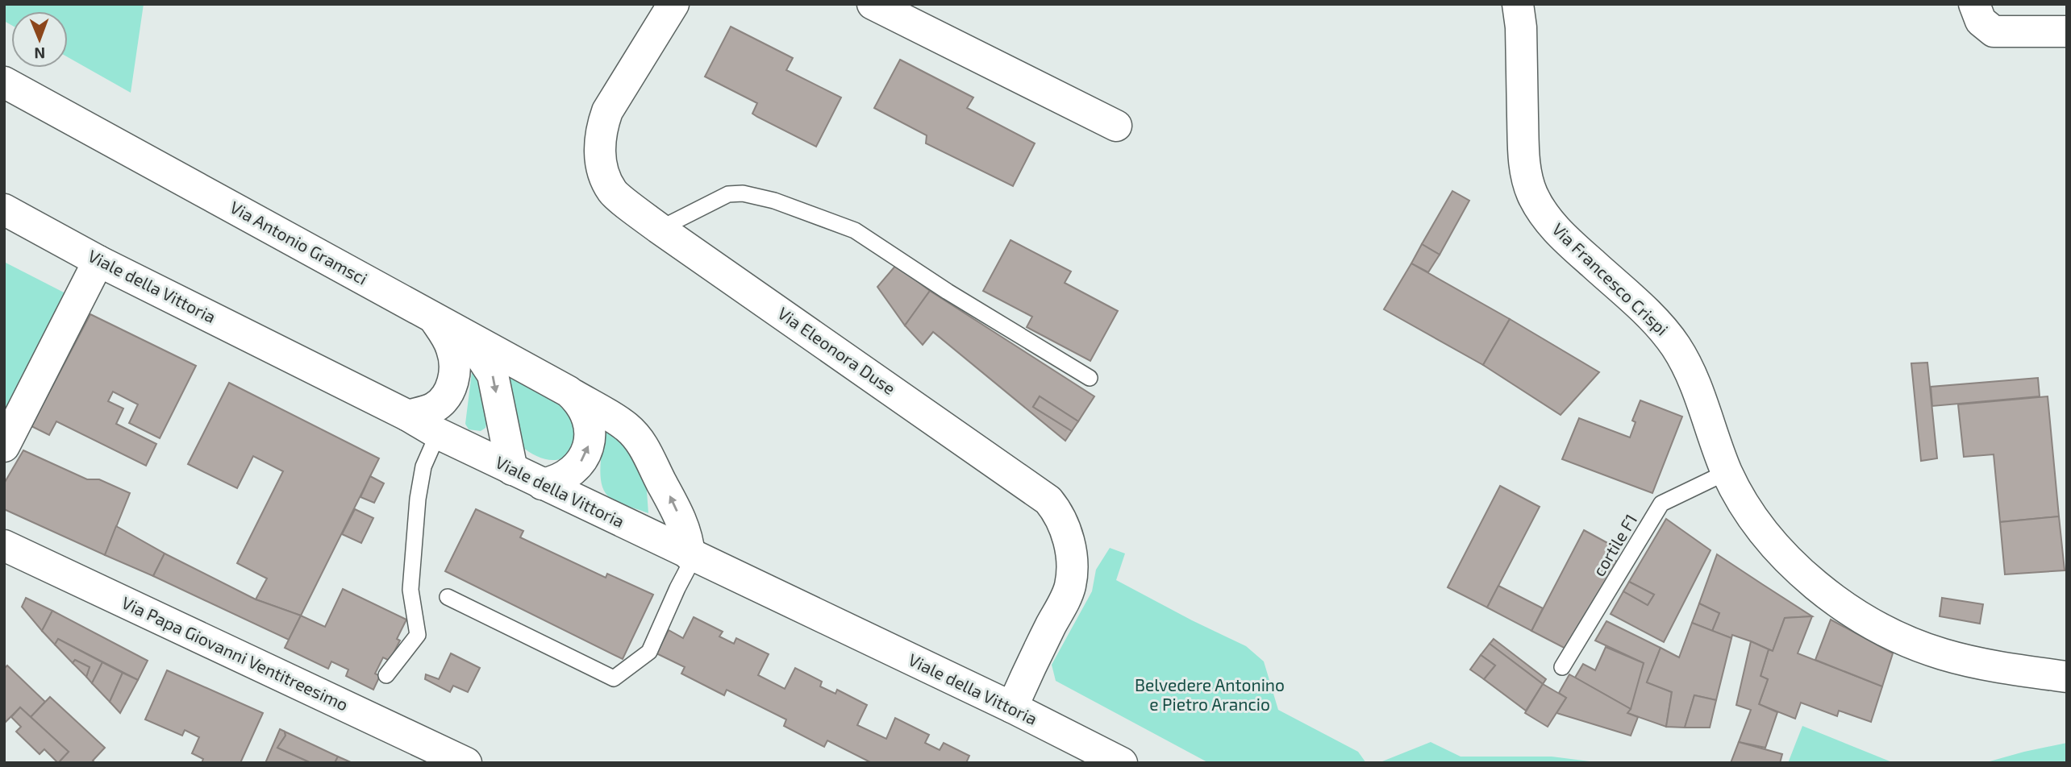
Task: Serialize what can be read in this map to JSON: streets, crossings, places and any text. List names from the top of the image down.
{
  "streets": {
    "street": [
      "Via Antonio Gramsci",
      "Via Francesco Crispi",
      "Viale della Vittoria",
      "Via Eleonora Duse",
      "Via Papa Giovanni Ventitreesimo"
    ],
    "lane": ["cortile F1"]
  },
  "crossings": [
    ["Via Antonio Gramsci", "Viale della Vittoria"],
    ["Via Francesco Crispi", "cortile F1"],
    ["Viale della Vittoria", "Via Eleonora Duse"]
  ],
  "parks": ["Belvedere Antonino e Pietro Arancio"],
  "north": "bottom"
}
